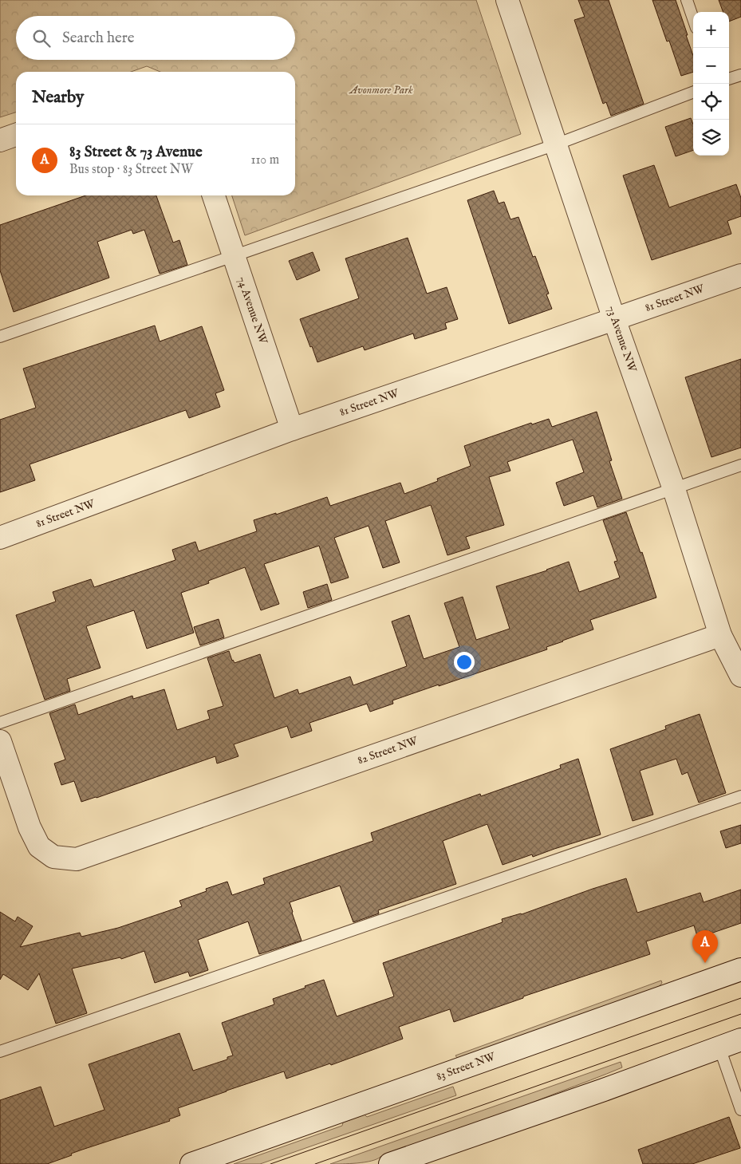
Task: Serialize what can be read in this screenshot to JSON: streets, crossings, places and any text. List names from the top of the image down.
{
  "streets": {
    "street": [
      "81 Street NW",
      "74 Avenue NW",
      "73 Avenue NW",
      "82 Street NW",
      "83 Street NW"
    ]
  },
  "crossings": [
    ["81 Street NW", "74 Avenue NW"],
    ["81 Street NW", "73 Avenue NW"],
    ["73 Avenue NW", "82 Street NW"]
  ],
  "parks": ["Avonmore Park"],
  "page": {
    "map_buttons": ["+", "−"],
    "search": "Search here",
    "heading": "Nearby",
    "list": [
      {
        "mark": "A",
        "name": "83 Street & 73 Avenue",
        "note": "Bus stop · 83 Street NW",
        "value": "110 m"
      }
    ],
    "pins": "A"
  }
}
